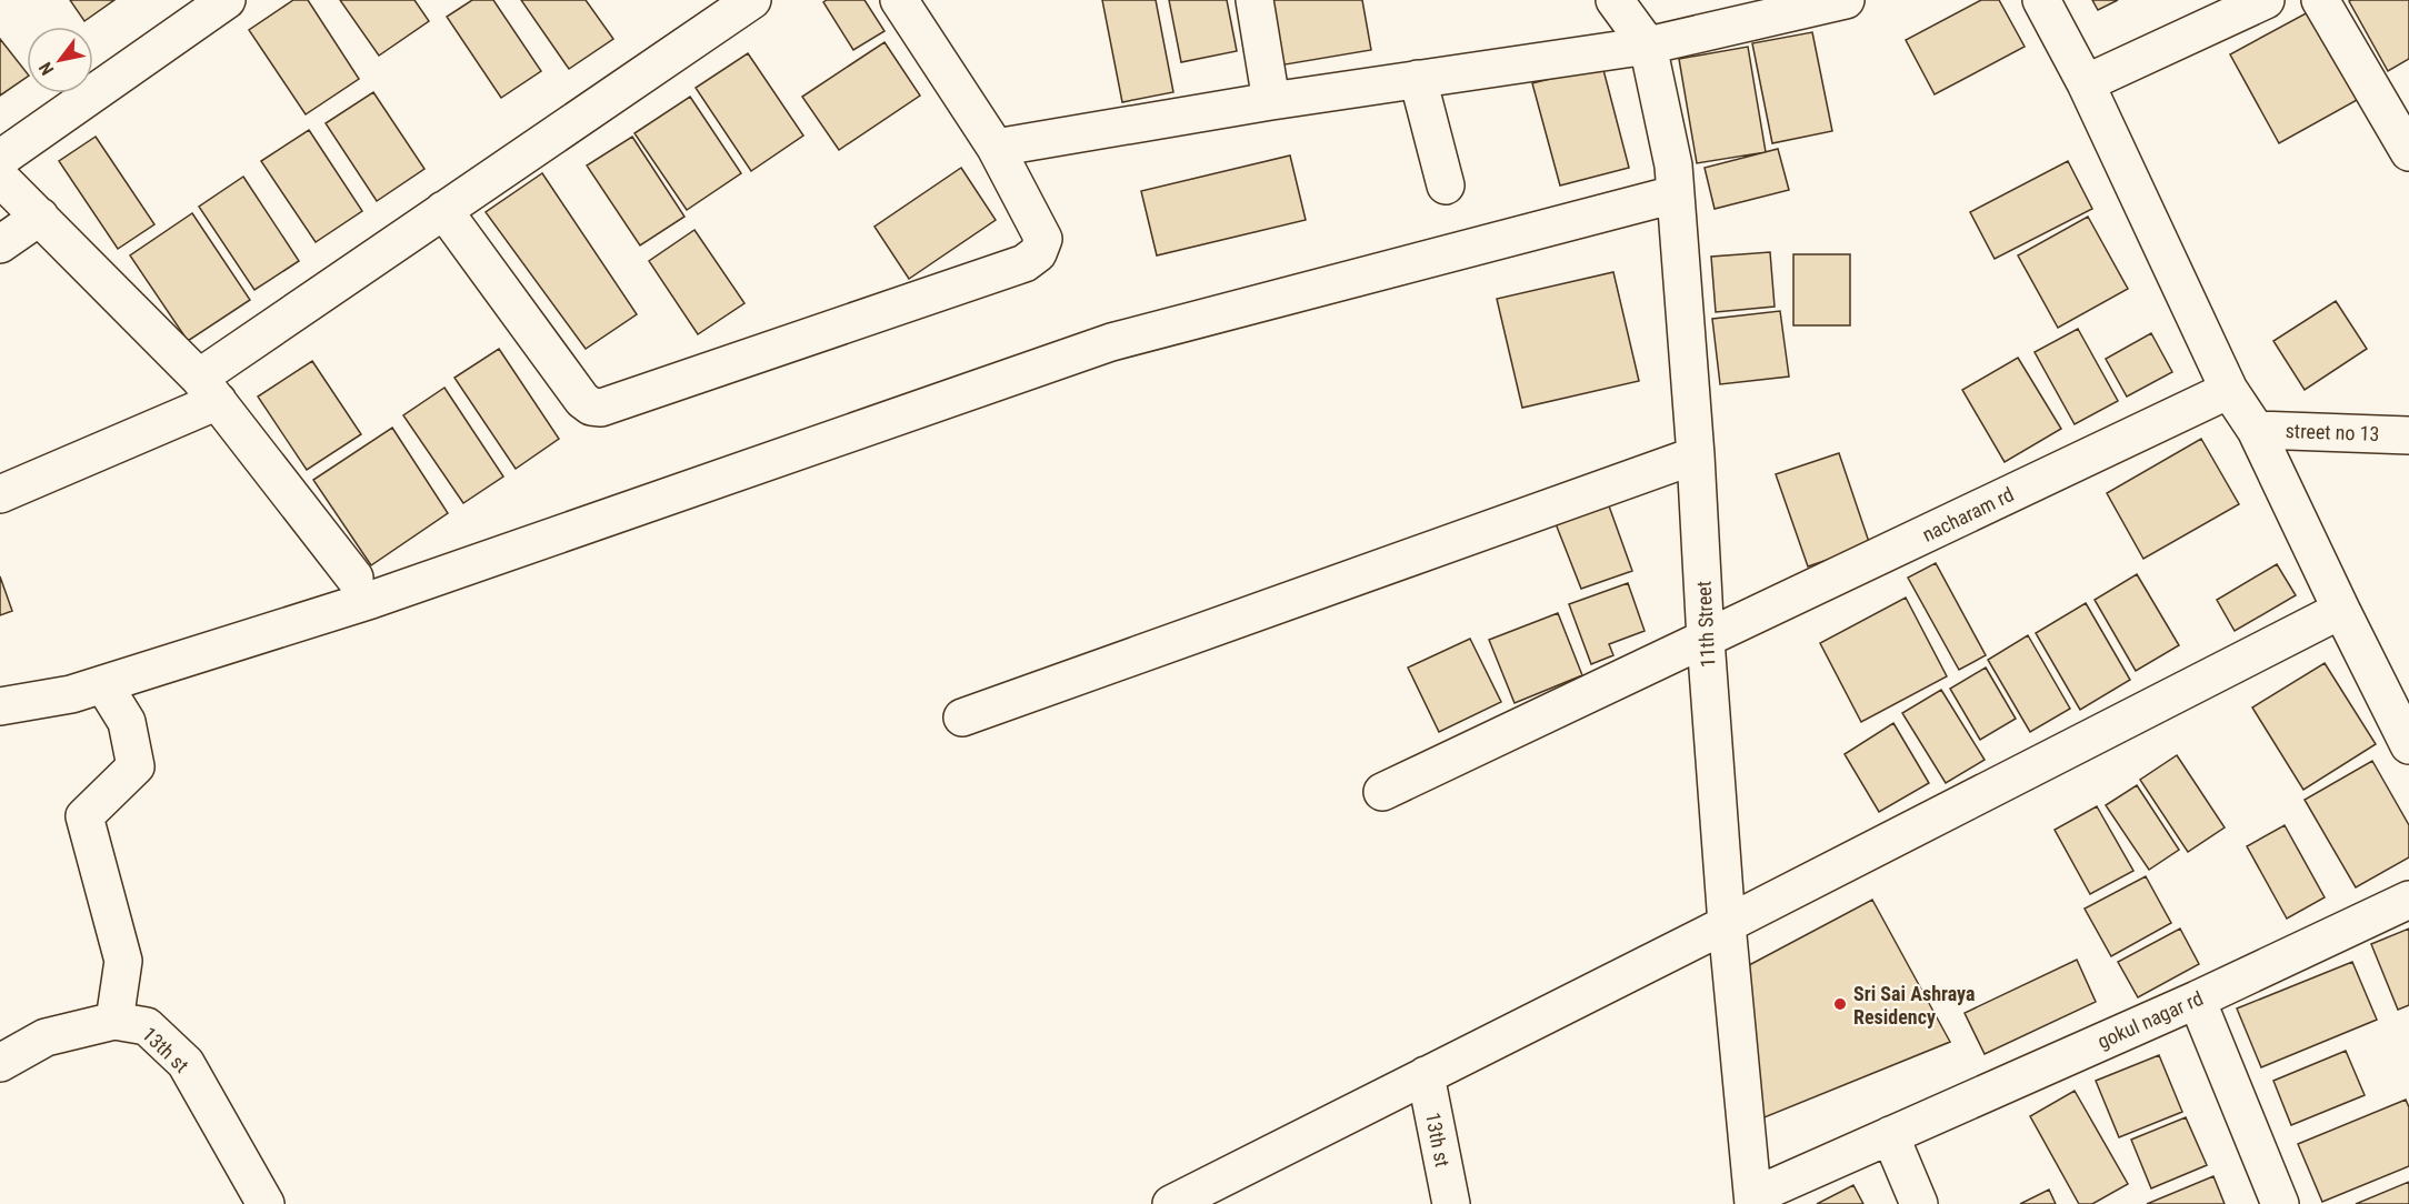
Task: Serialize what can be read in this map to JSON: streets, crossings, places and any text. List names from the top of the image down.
{
  "streets": {
    "street": [
      "street no 13",
      "nacharam rd",
      "11th Street",
      "gokul nagar rd",
      "13th st"
    ]
  },
  "crossings": [
    ["nacharam rd", "11th Street"],
    ["11th Street", "gokul nagar rd"]
  ],
  "places": ["Sri Sai Ashraya Residency"],
  "north": "bottom left"
}
